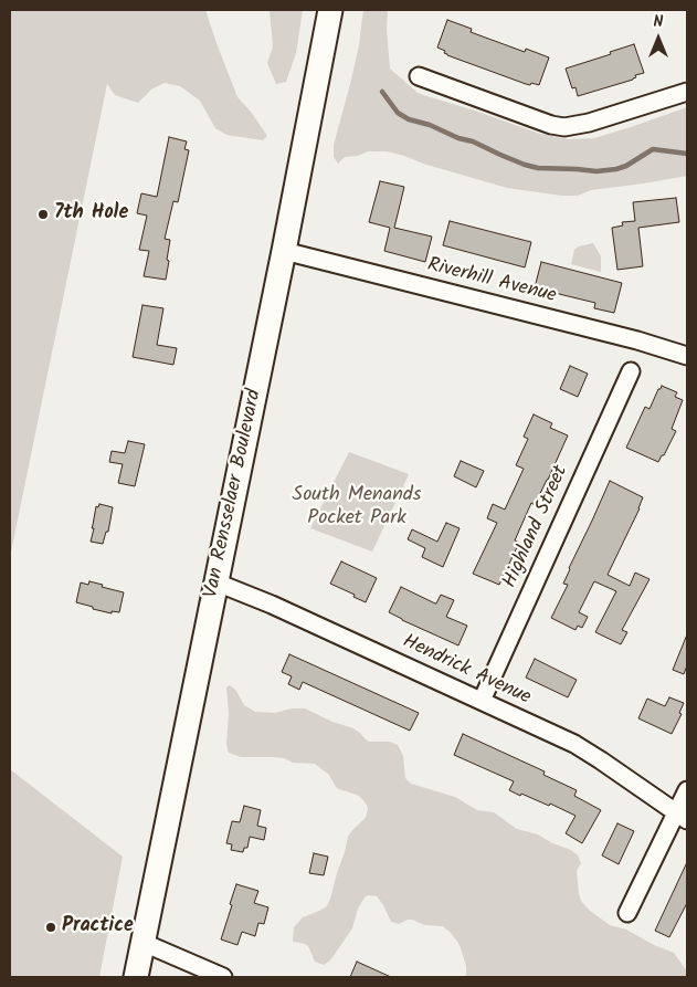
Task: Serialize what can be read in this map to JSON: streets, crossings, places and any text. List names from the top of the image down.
{
  "streets": {
    "main road": ["Van Rensselaer Boulevard"],
    "street": ["Riverhill Avenue", "Highland Street", "Hendrick Avenue"]
  },
  "crossings": [
    ["Riverhill Avenue", "Van Rensselaer Boulevard"],
    ["Van Rensselaer Boulevard", "Hendrick Avenue"],
    ["Highland Street", "Hendrick Avenue"]
  ],
  "parks": ["South Menands Pocket Park"],
  "places": ["7th Hole", "Practice"],
  "north": "top"
}
